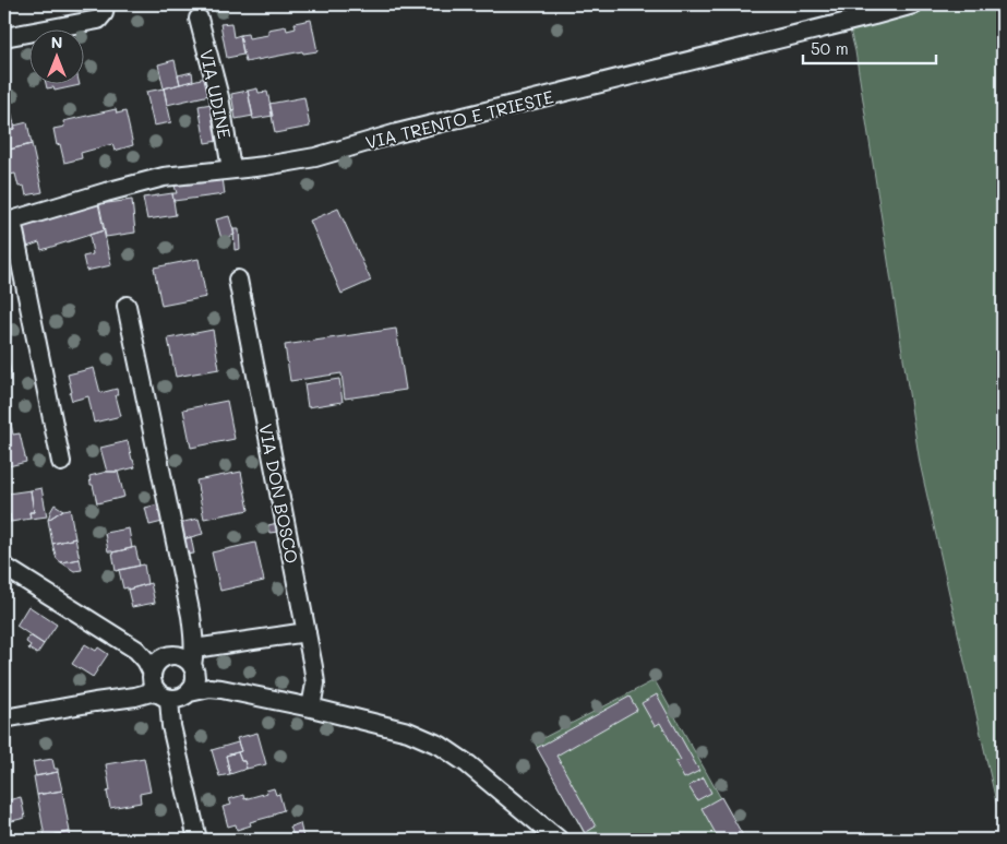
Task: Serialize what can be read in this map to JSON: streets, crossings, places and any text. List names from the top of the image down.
{
  "streets": {
    "street": ["VIA UDINE", "VIA TRENTO E TRIESTE", "VIA DON BOSCO"]
  },
  "crossings": [
    ["VIA UDINE", "VIA TRENTO E TRIESTE"]
  ],
  "scale_bar": "50 m",
  "north": "top"
}
